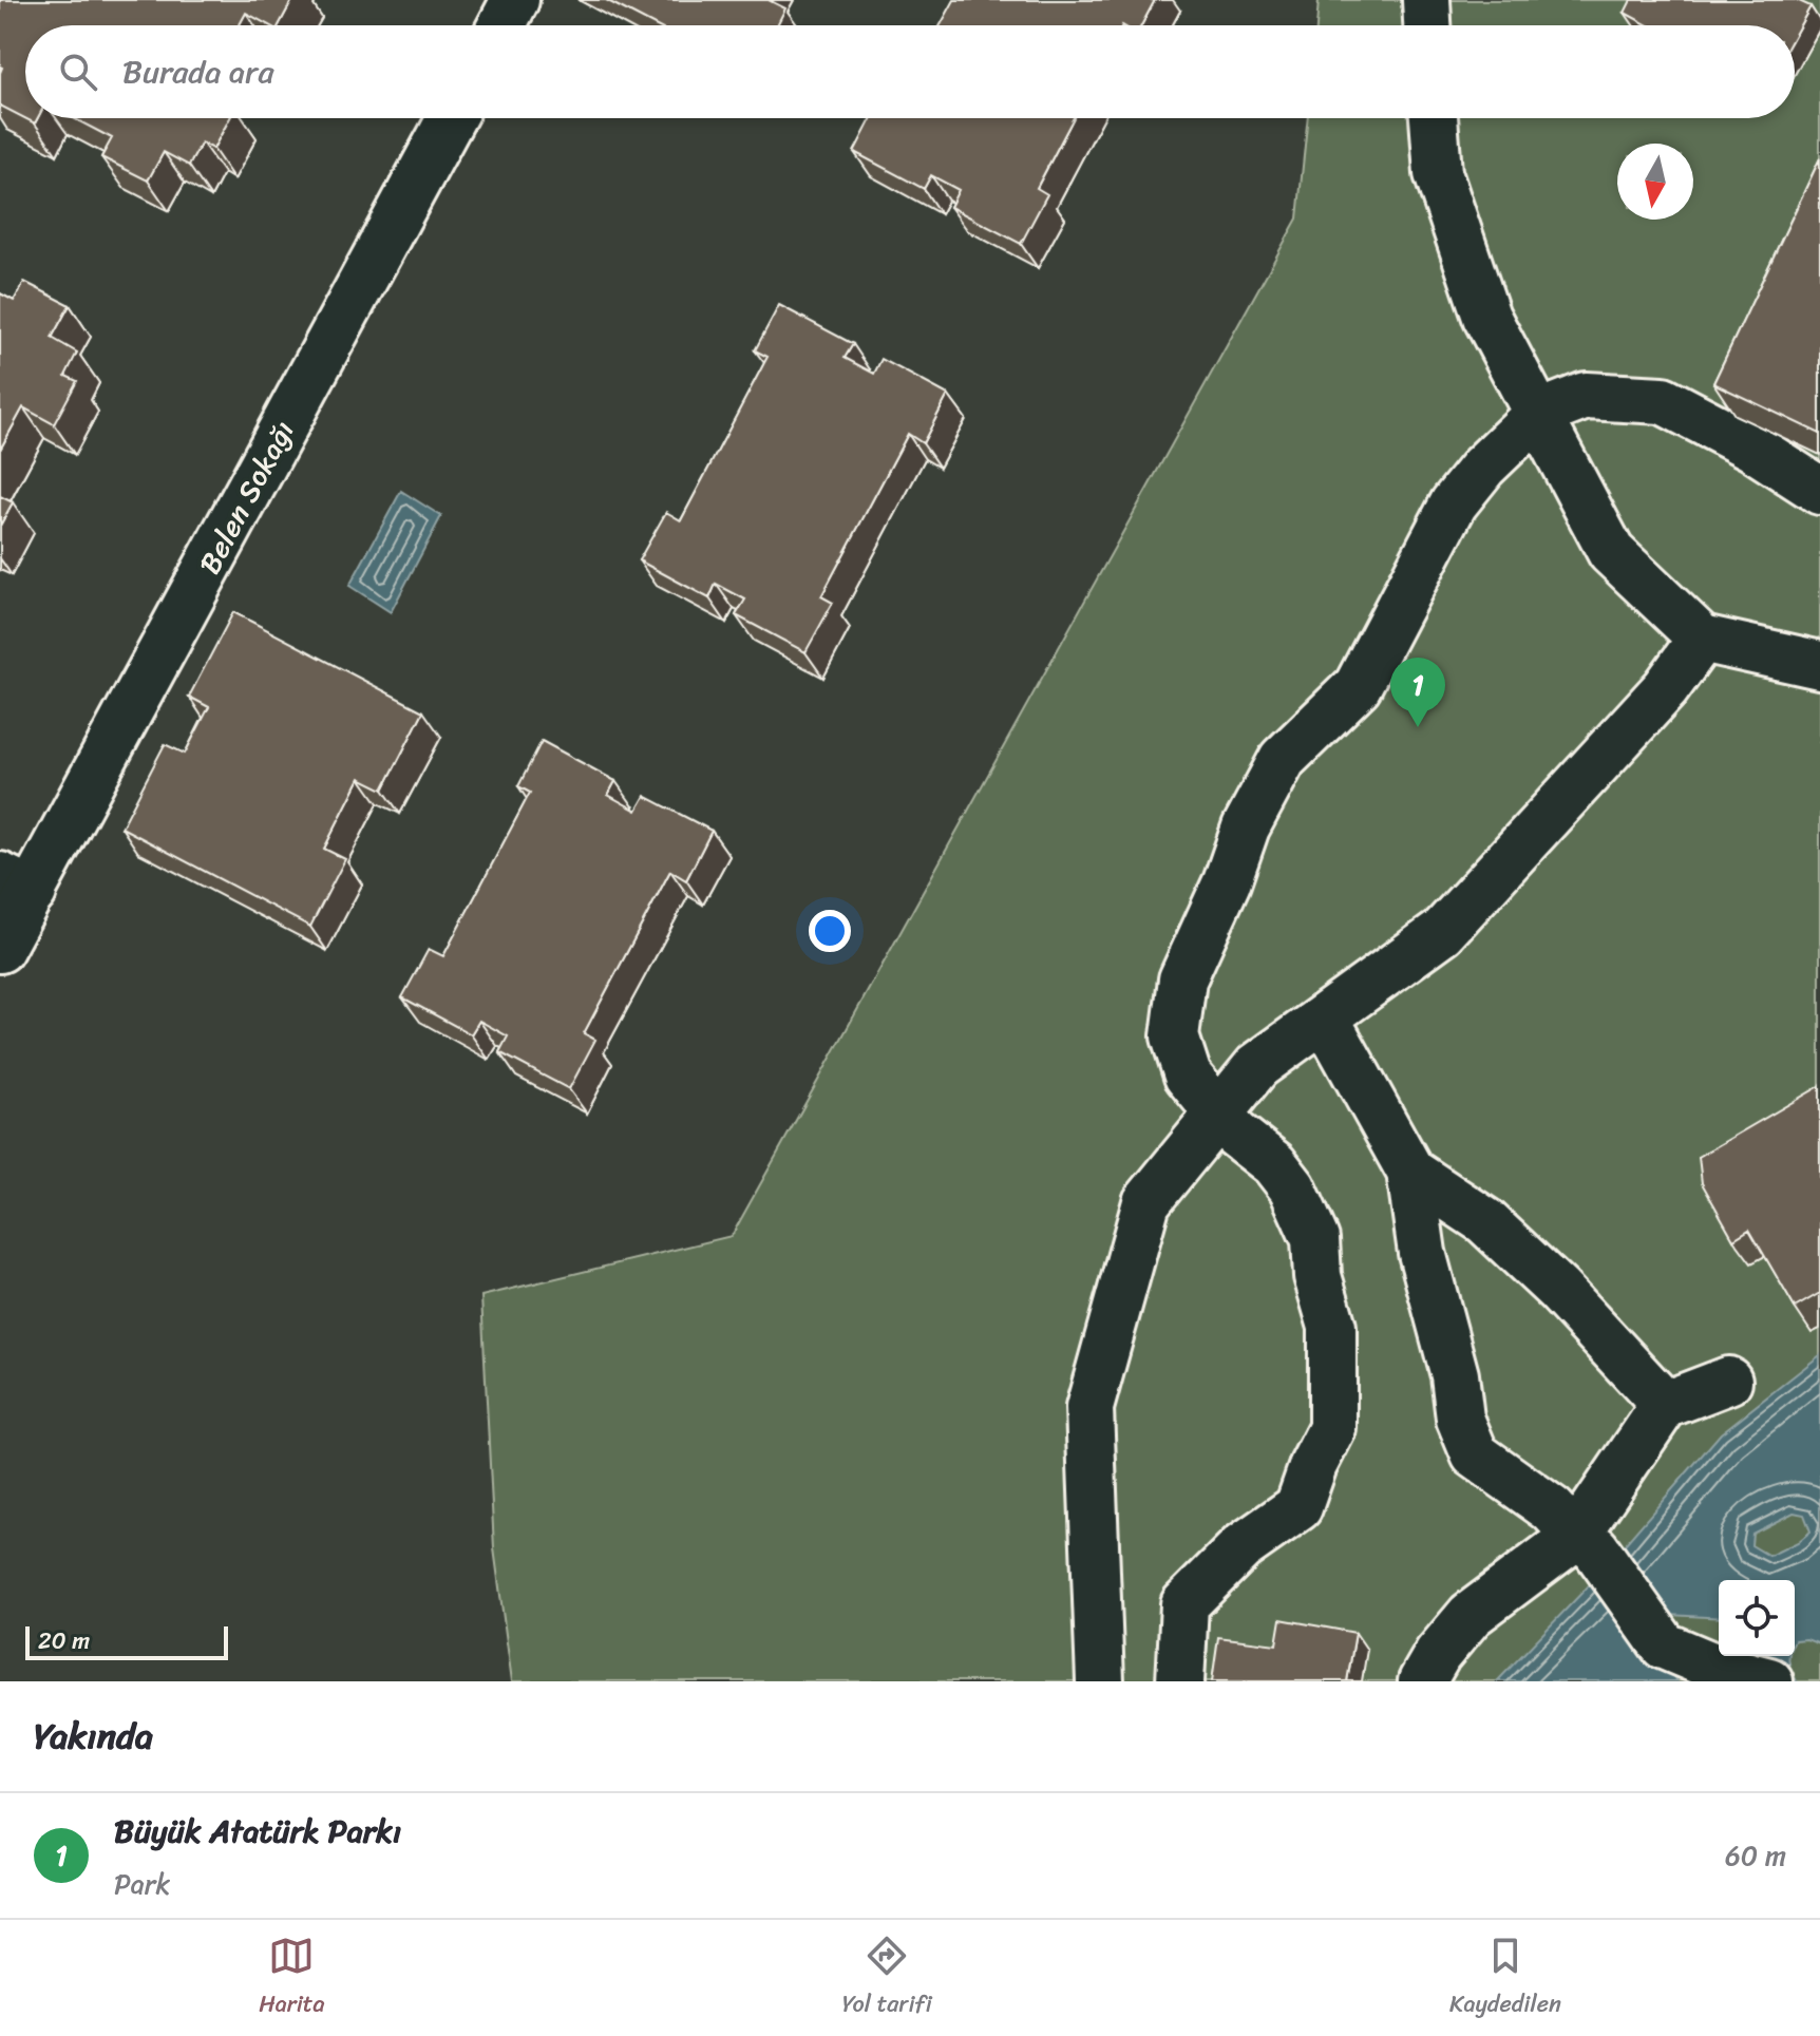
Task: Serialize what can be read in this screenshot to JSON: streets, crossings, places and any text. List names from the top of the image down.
{
  "streets": {
    "street": ["Belen Sokağı"]
  },
  "scale_bar": "20 m",
  "north": "bottom",
  "page": {
    "search": "Burada ara",
    "pins": "1",
    "scale": "20 m",
    "heading": "Yakında",
    "list": [
      {
        "mark": "1",
        "name": "Büyük Atatürk Parkı",
        "note": "Park",
        "value": "60 m"
      }
    ],
    "nav": ["Harita", "Yol tarifi", "Kaydedilen"]
  }
}
